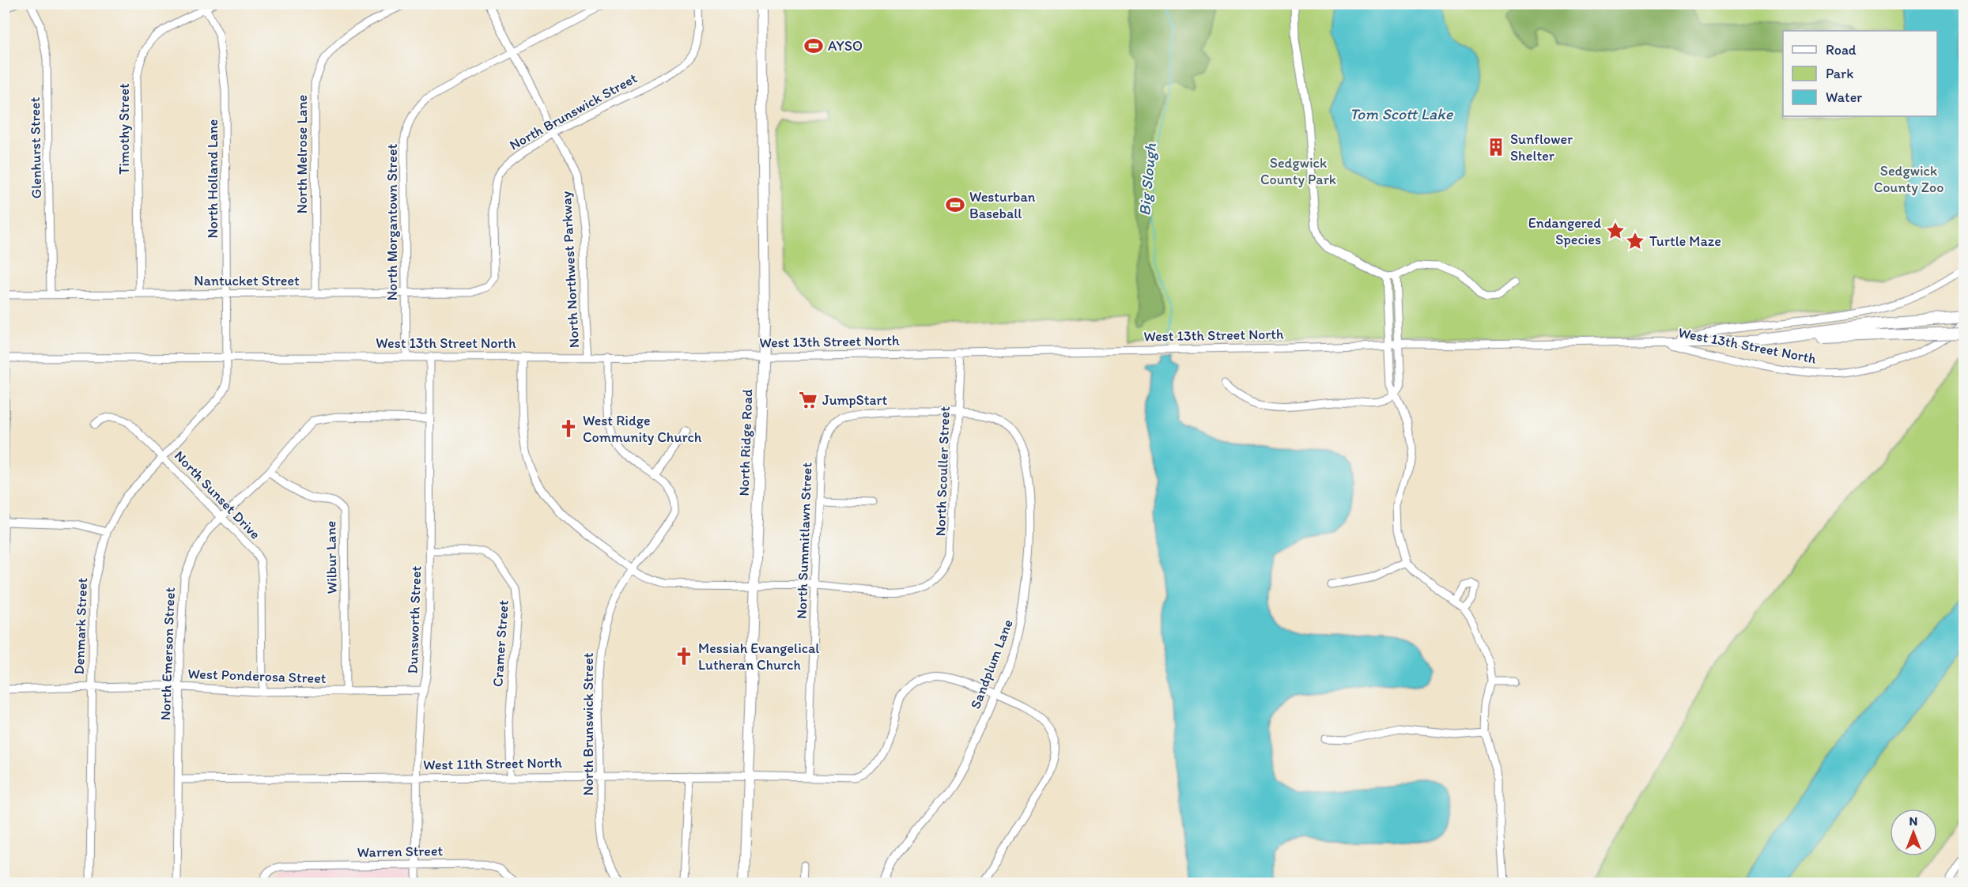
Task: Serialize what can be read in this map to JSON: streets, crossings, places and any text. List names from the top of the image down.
{
  "streets": {
    "main road": ["North Ridge Road"],
    "street": [
      "North Brunswick Street",
      "Timothy Street",
      "Glenhurst Street",
      "North Melrose Lane",
      "North Holland Lane",
      "North Morgantown Street",
      "North Northwest Parkway",
      "Nantucket Street",
      "West 13th Street North",
      "North Scouller Street",
      "North Sunset Drive",
      "North Summitlawn Street",
      "Wilbur Lane",
      "Dunsworth Street",
      "Denmark Street",
      "Cramer Street",
      "North Emerson Street",
      "Sandplum Lane",
      "West Ponderosa Street",
      "West 11th Street North",
      "Warren Street"
    ]
  },
  "crossings": [
    ["North Brunswick Street", "North Northwest Parkway"],
    ["North Brunswick Street", "Nantucket Street"],
    ["North Brunswick Street", "West 13th Street North"],
    ["North Brunswick Street", "West 11th Street North"],
    ["Timothy Street", "North Holland Lane"],
    ["Timothy Street", "Nantucket Street"],
    ["Glenhurst Street", "Nantucket Street"],
    ["North Melrose Lane", "Nantucket Street"],
    ["North Holland Lane", "Nantucket Street"],
    ["North Holland Lane", "West 13th Street North"],
    ["North Holland Lane", "Denmark Street"],
    ["North Morgantown Street", "North Northwest Parkway"],
    ["North Morgantown Street", "Nantucket Street"],
    ["North Morgantown Street", "West 13th Street North"],
    ["North Northwest Parkway", "West 13th Street North"],
    ["West 13th Street North", "North Ridge Road"],
    ["West 13th Street North", "North Scouller Street"],
    ["West 13th Street North", "Dunsworth Street"],
    ["West 13th Street North", "Denmark Street"],
    ["North Ridge Road", "West 11th Street North"],
    ["North Scouller Street", "North Summitlawn Street"],
    ["North Scouller Street", "Sandplum Lane"],
    ["North Sunset Drive", "Denmark Street"],
    ["North Sunset Drive", "North Emerson Street"],
    ["North Sunset Drive", "West Ponderosa Street"],
    ["North Summitlawn Street", "Sandplum Lane"],
    ["North Summitlawn Street", "West 11th Street North"],
    ["Wilbur Lane", "North Emerson Street"],
    ["Wilbur Lane", "West Ponderosa Street"],
    ["Dunsworth Street", "Cramer Street"],
    ["Dunsworth Street", "North Emerson Street"],
    ["Dunsworth Street", "West Ponderosa Street"],
    ["Dunsworth Street", "West 11th Street North"],
    ["Dunsworth Street", "Warren Street"],
    ["Denmark Street", "West Ponderosa Street"],
    ["Cramer Street", "West 11th Street North"],
    ["North Emerson Street", "West Ponderosa Street"],
    ["North Emerson Street", "West 11th Street North"],
    ["Sandplum Lane", "West 11th Street North"]
  ],
  "water": ["Tom Scott Lake", "Big Slough"],
  "parks": ["Sedgwick County Park", "Sedgwick County Zoo"],
  "places": {
    "sports": ["AYSO", "Westurban Baseball"],
    "building": ["Sunflower Shelter"],
    "place": ["Endangered Species", "Turtle Maze"],
    "supermarket": ["JumpStart"],
    "church": ["West Ridge Community Church", "Messiah Evangelical Lutheran Church"]
  },
  "legend": ["Road", "Park", "Water"],
  "north": "top"
}
